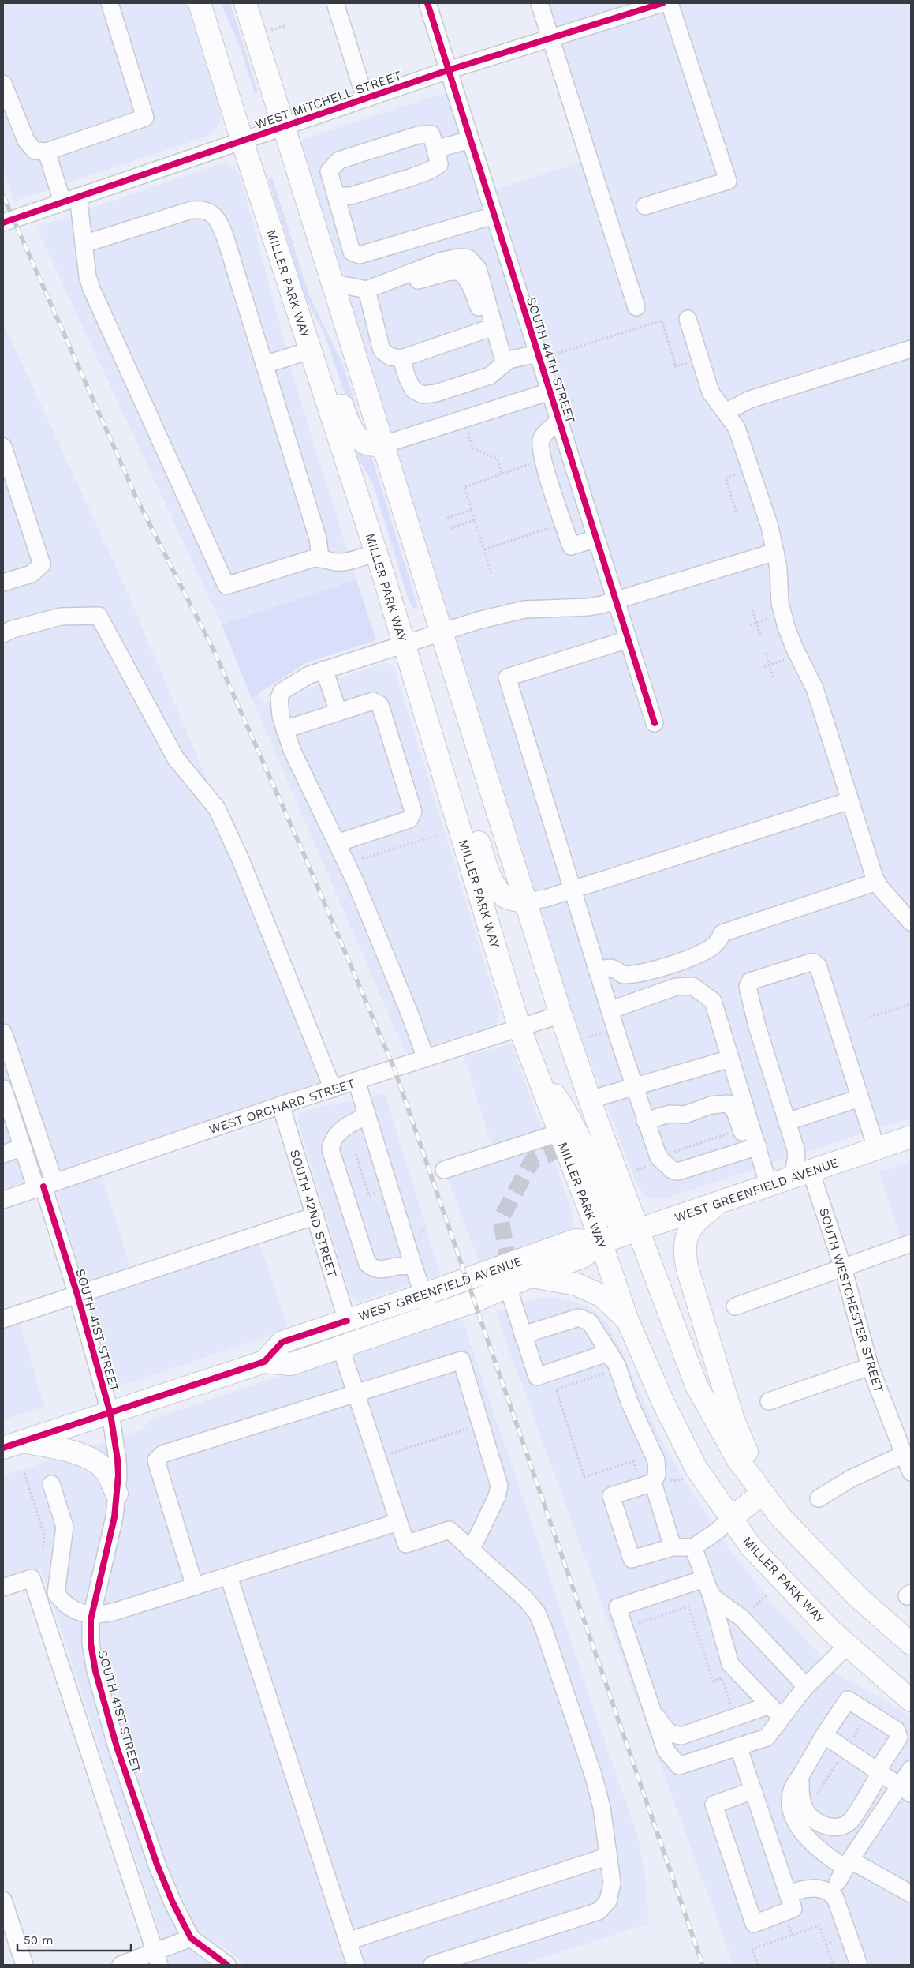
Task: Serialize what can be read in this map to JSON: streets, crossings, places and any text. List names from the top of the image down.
{
  "streets": {
    "main road": ["MILLER PARK WAY", "WEST GREENFIELD AVENUE"],
    "street": [
      "WEST MITCHELL STREET",
      "SOUTH 44TH STREET",
      "WEST ORCHARD STREET",
      "SOUTH 42ND STREET",
      "SOUTH WESTCHESTER STREET",
      "SOUTH 41ST STREET"
    ]
  },
  "crossings": [
    ["WEST MITCHELL STREET", "MILLER PARK WAY"],
    ["WEST MITCHELL STREET", "SOUTH 44TH STREET"],
    ["MILLER PARK WAY", "WEST ORCHARD STREET"],
    ["MILLER PARK WAY", "WEST GREENFIELD AVENUE"],
    ["WEST ORCHARD STREET", "SOUTH 42ND STREET"],
    ["WEST ORCHARD STREET", "SOUTH 41ST STREET"],
    ["WEST GREENFIELD AVENUE", "SOUTH 42ND STREET"],
    ["WEST GREENFIELD AVENUE", "SOUTH WESTCHESTER STREET"],
    ["WEST GREENFIELD AVENUE", "SOUTH 41ST STREET"]
  ],
  "scale_bar": "50 m"
}
